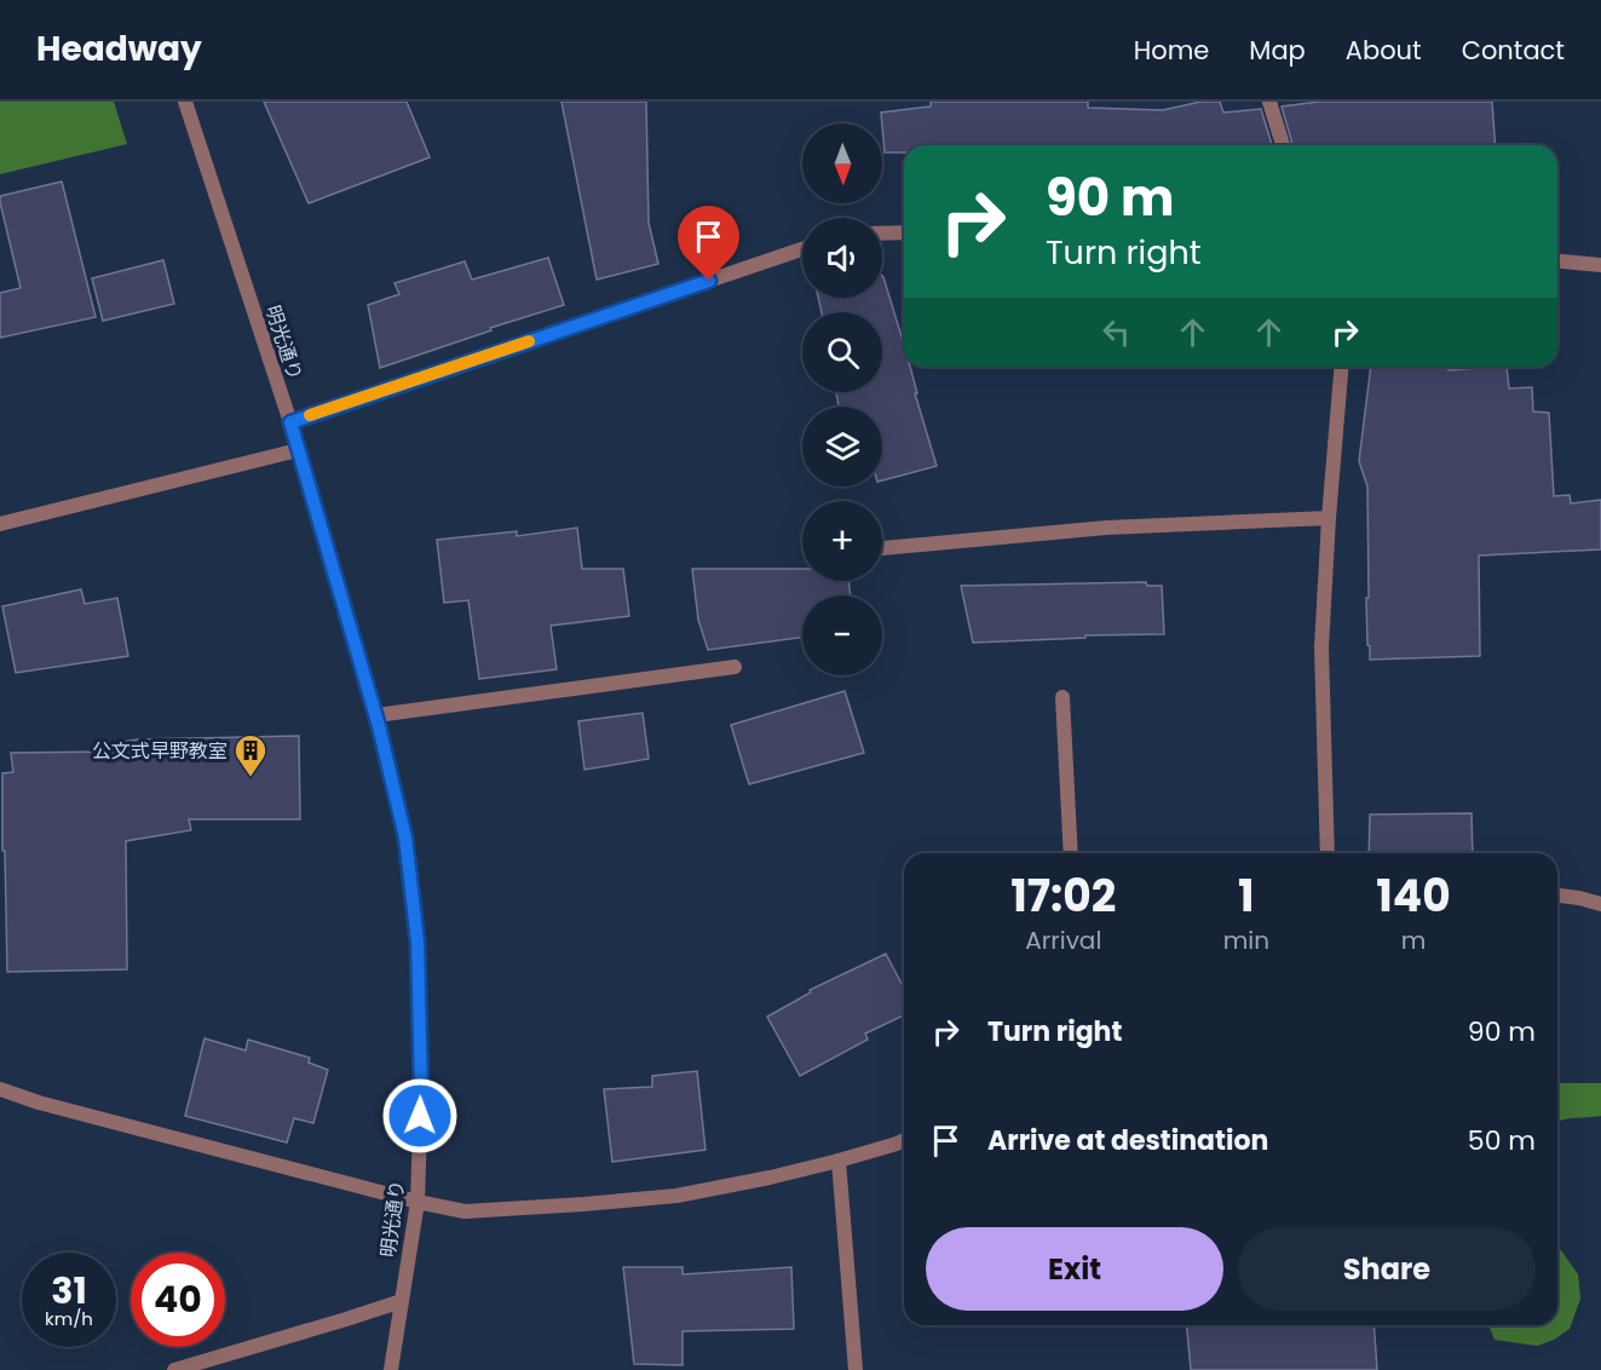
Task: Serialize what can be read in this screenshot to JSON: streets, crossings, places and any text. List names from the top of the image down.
{
  "streets": {
    "street": ["明光通り"]
  },
  "places": {
    "building": ["公文式早野教室"]
  },
  "north": "bottom",
  "page": {
    "header": "Headway",
    "nav": [
      "Home",
      "Map",
      "About",
      "Contact"
    ],
    "map_buttons": ["+", "−"],
    "turn": ["90 m", "Turn right"],
    "eta": [
      "17:02",
      "Arrival",
      "1",
      "min",
      "140",
      "m"
    ],
    "list": [
      {
        "name": "Turn right",
        "value": "90 m"
      },
      {
        "name": "Arrive at destination",
        "value": "50 m"
      }
    ],
    "buttons": ["Exit", "Share"],
    "speed": "31 km/h",
    "limit": "40"
  }
}
